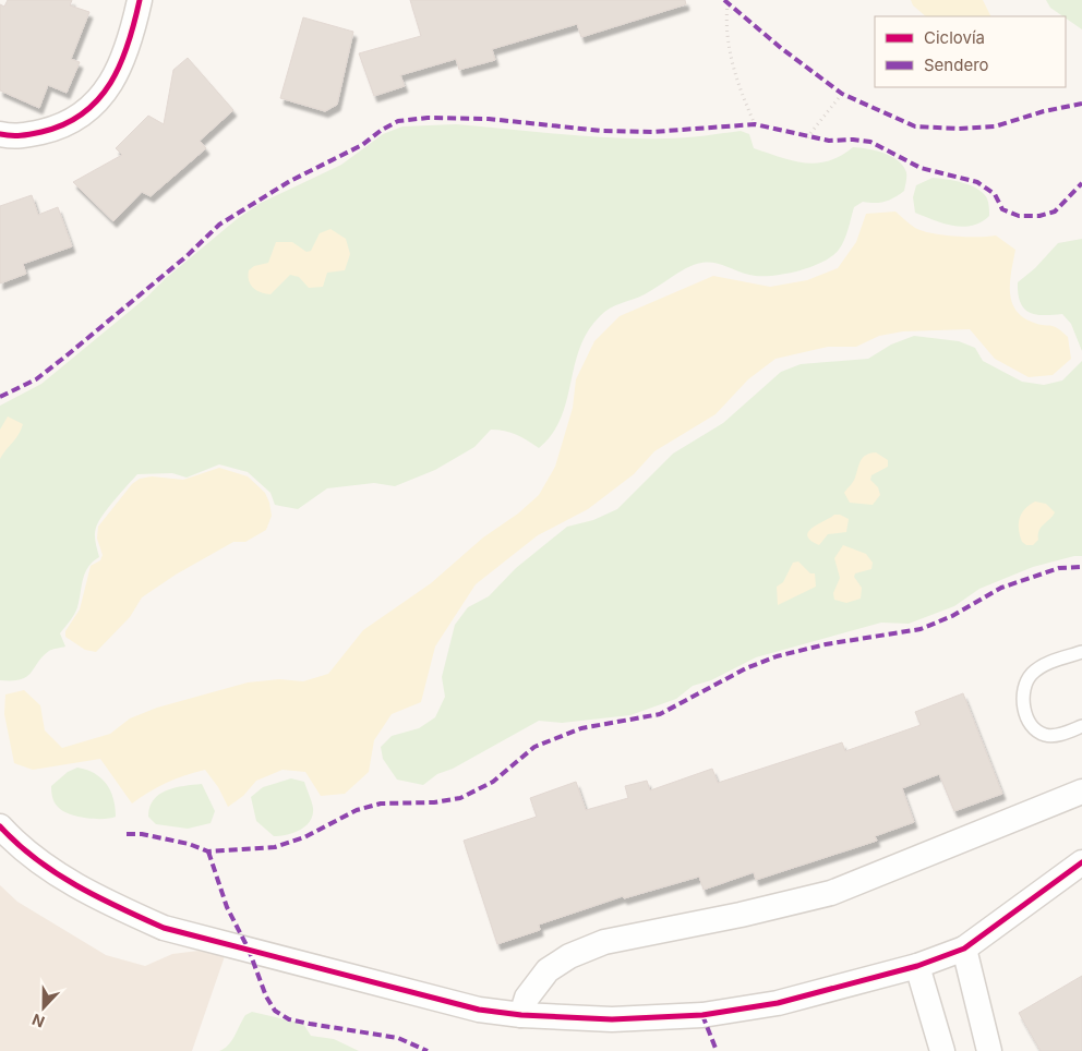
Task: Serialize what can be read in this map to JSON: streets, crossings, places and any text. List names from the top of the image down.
{
  "legend": ["Ciclovía", "Sendero"],
  "north": "bottom"
}
